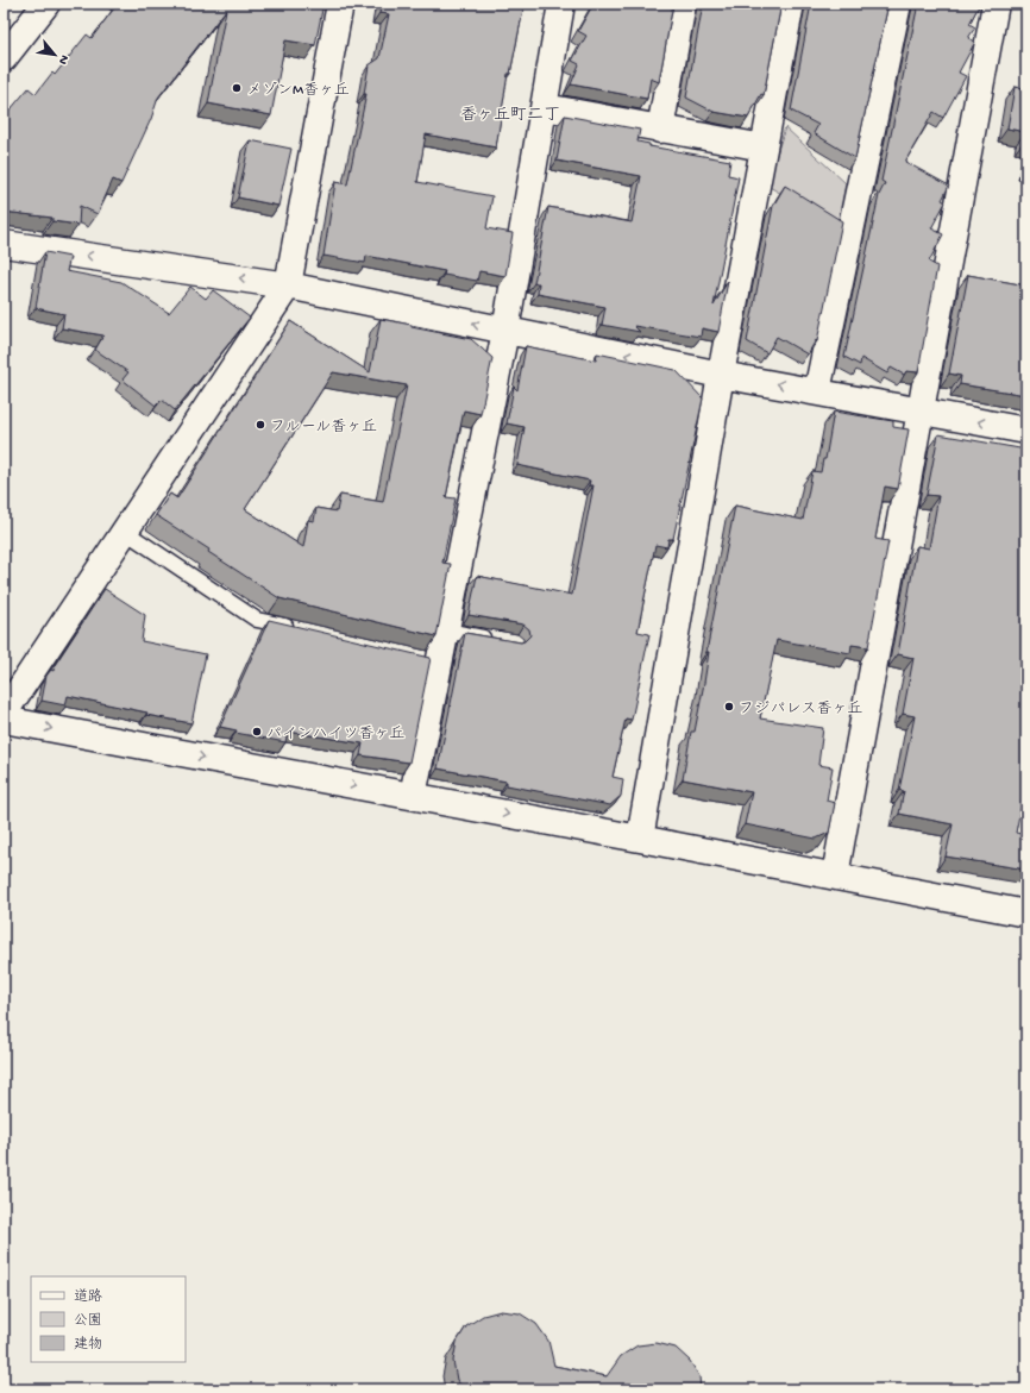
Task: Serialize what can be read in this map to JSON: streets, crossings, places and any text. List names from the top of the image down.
{
  "districts": ["香ヶ丘町二丁"],
  "places": [
    "メゾンM香ヶ丘",
    "フルール香ヶ丘",
    "フジパレス香ヶ丘",
    "パインハイツ香ヶ丘"
  ],
  "legend": ["道路", "公園", "建物"],
  "north": "bottom right"
}
